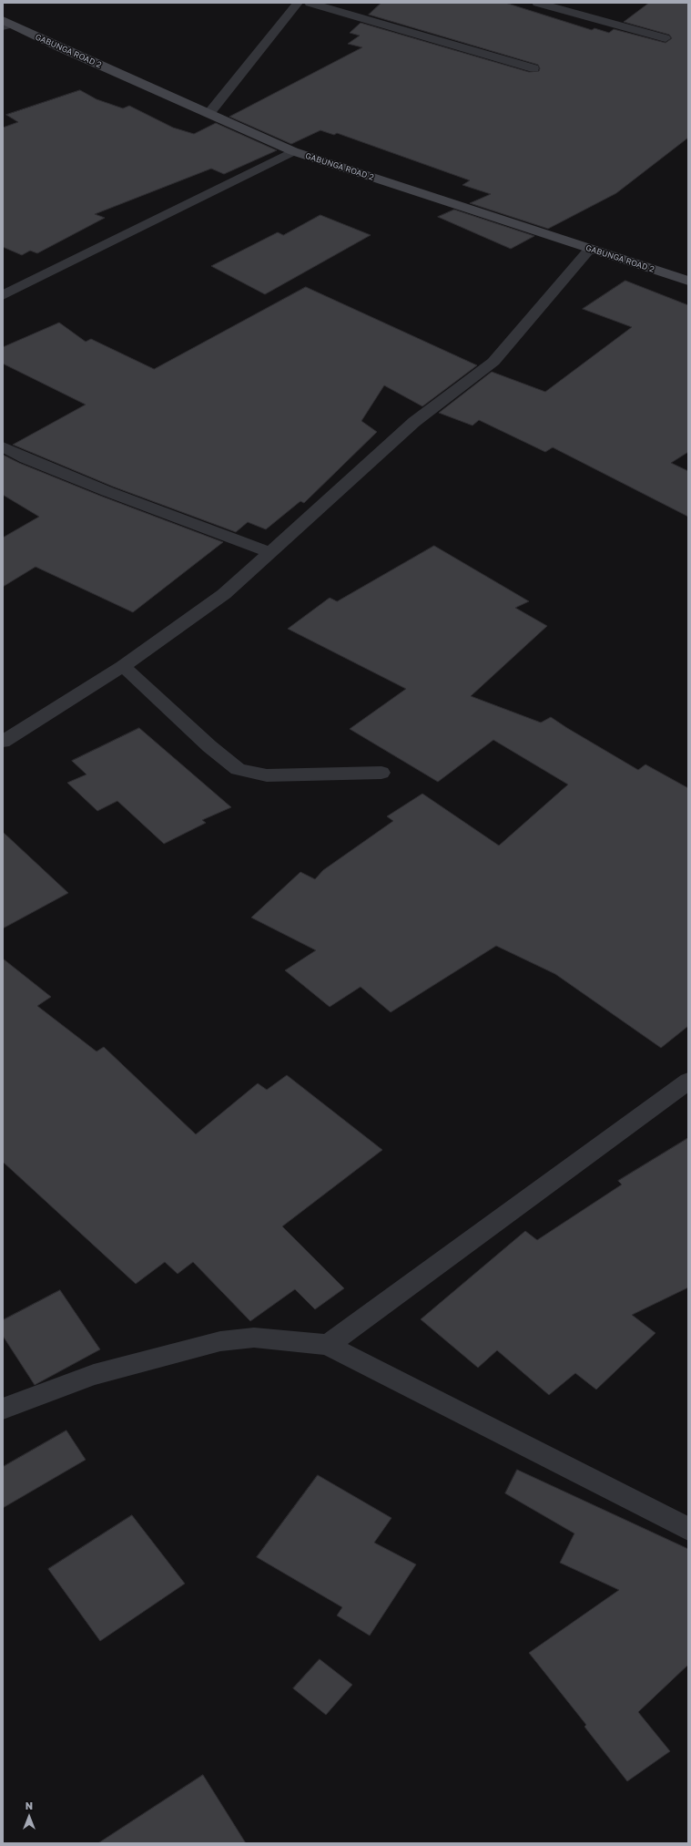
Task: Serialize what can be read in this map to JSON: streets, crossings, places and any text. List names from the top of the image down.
{
  "streets": {
    "street": ["GABUNGA ROAD 2"]
  },
  "north": "top"
}
